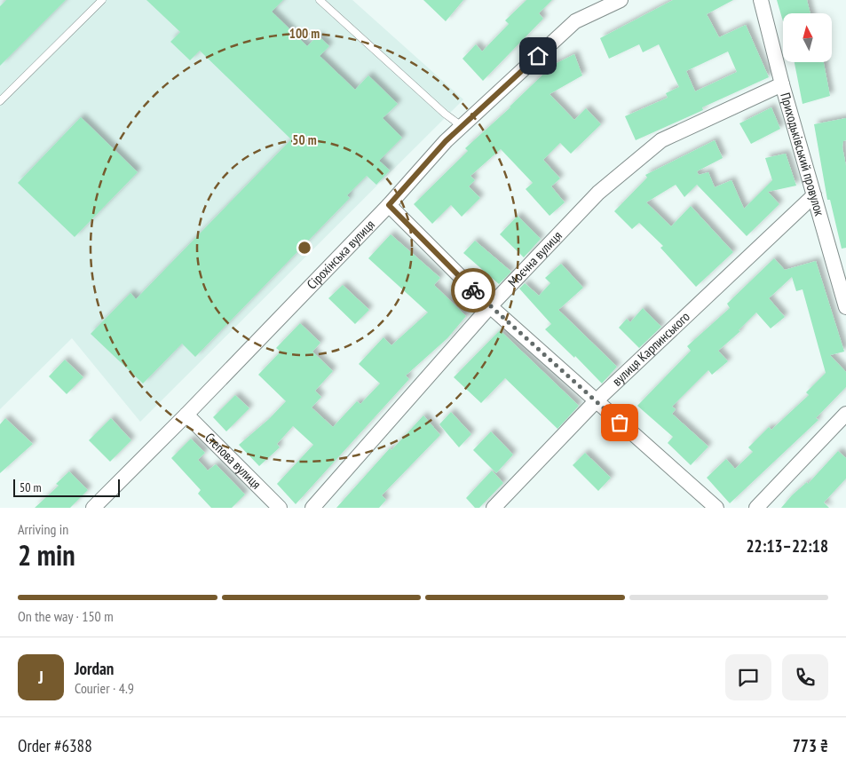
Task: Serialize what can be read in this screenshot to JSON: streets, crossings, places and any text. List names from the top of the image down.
{
  "streets": {
    "street": [
      "Приходьківський провулок",
      "Сірохінська вулиця",
      "Моєчна вулиця",
      "вулиця Карпинського",
      "Степова вулиця"
    ]
  },
  "crossings": [
    ["Приходьківський провулок", "Моєчна вулиця"],
    ["Приходьківський провулок", "вулиця Карпинського"],
    ["Сірохінська вулиця", "Степова вулиця"]
  ],
  "scale_bar": "50 m",
  "north": "top",
  "page": {
    "scale": "50 m",
    "heading": ["2 min", "Arriving in", "22:13–22:18"],
    "panel": [
      "Jordan",
      "Courier · 4.9",
      "Order #6388",
      "773 ₴"
    ],
    "bar": "On the way · 150 m",
    "round": "J"
  },
  "rings": ["100 m", "50 m"]
}
